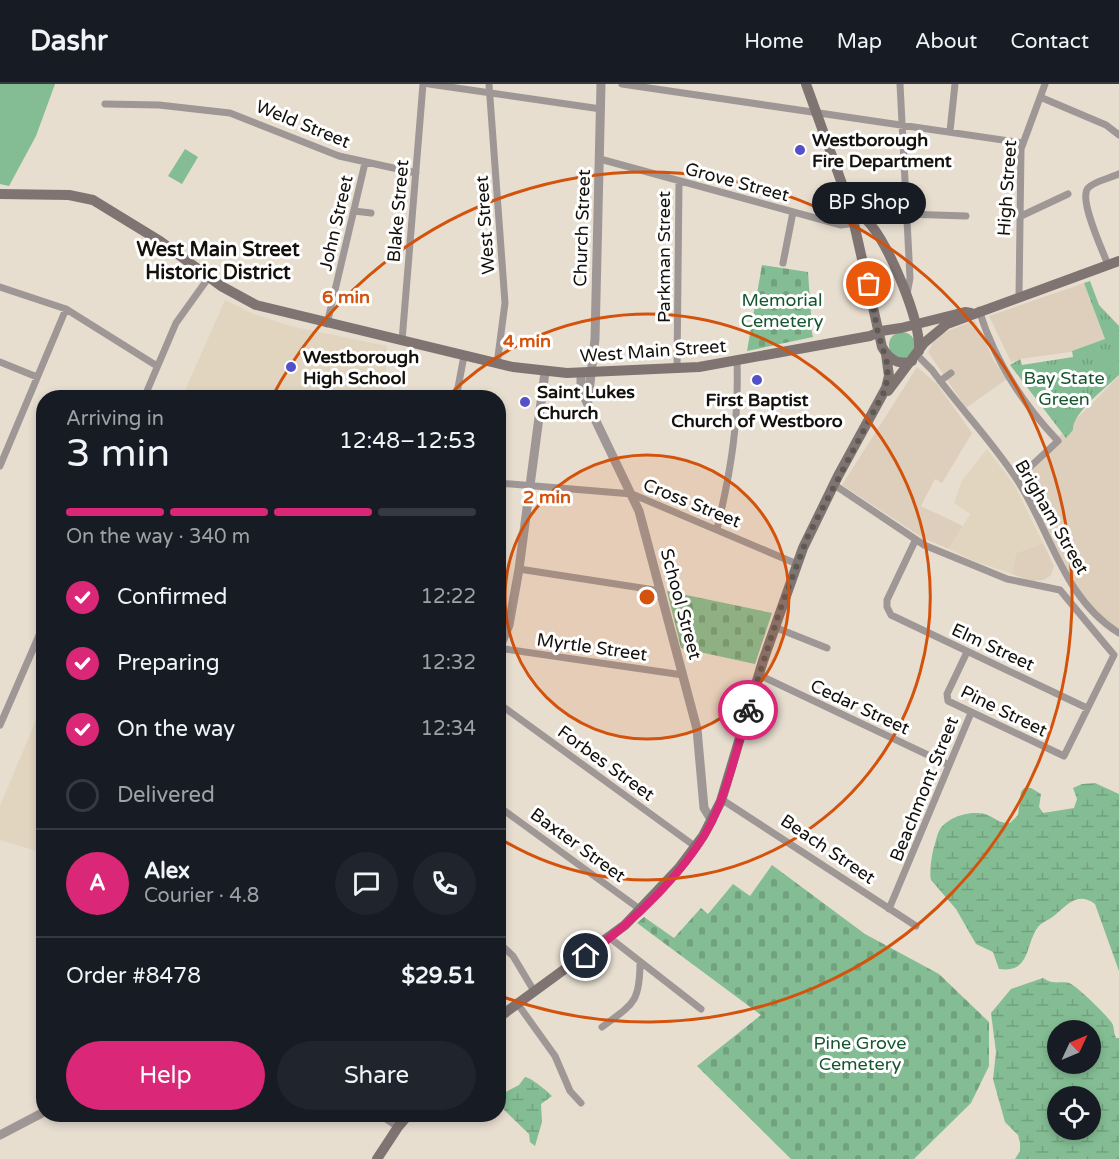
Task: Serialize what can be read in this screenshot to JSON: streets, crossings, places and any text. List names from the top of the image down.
{
  "streets": {
    "main road": ["West Main Street"],
    "street": [
      "Weld Street",
      "Grove Street",
      "High Street",
      "Blake Street",
      "John Street",
      "West Street",
      "Church Street",
      "Parkman Street",
      "Cross Street",
      "Brigham Street",
      "School Street",
      "Myrtle Street",
      "Elm Street",
      "Cedar Street",
      "Pine Street",
      "Forbes Street",
      "Beachmont Street",
      "Baxter Street",
      "Beach Street"
    ]
  },
  "crossings": [
    ["Weld Street", "Blake Street"],
    ["Weld Street", "John Street"],
    ["Grove Street", "Church Street"],
    ["Grove Street", "Parkman Street"],
    ["Blake Street", "West Main Street"],
    ["John Street", "West Main Street"],
    ["West Street", "West Main Street"],
    ["Church Street", "West Main Street"],
    ["Church Street", "School Street"],
    ["Parkman Street", "West Main Street"],
    ["West Main Street", "Brigham Street"],
    ["West Main Street", "School Street"],
    ["Cross Street", "School Street"],
    ["School Street", "Myrtle Street"],
    ["Elm Street", "Pine Street"],
    ["Cedar Street", "Beachmont Street"],
    ["Pine Street", "Beachmont Street"],
    ["Beachmont Street", "Beach Street"]
  ],
  "districts": ["West Main Street Historic District"],
  "parks": ["Memorial Cemetery", "Bay State Green", "Pine Grove Cemetery"],
  "places": [
    "Westborough Fire Department",
    "BP Shop",
    "Westborough High School",
    "First Baptist Church of Westboro",
    "Saint Lukes Church"
  ],
  "north": "top right",
  "page": {
    "header": "Dashr",
    "nav": [
      "Home",
      "Map",
      "About",
      "Contact"
    ],
    "bubble": "BP Shop",
    "heading": ["3 min", "Arriving in", "12:48–12:53"],
    "panel": [
      "Alex",
      "Courier · 4.8",
      "Order #8478",
      "$29.51"
    ],
    "bar": "On the way · 340 m",
    "list": [
      ["Confirmed", "12:22"],
      ["Preparing", "12:32"],
      ["On the way", "12:34"],
      "Delivered"
    ],
    "round": "A",
    "buttons": ["Help", "Share"]
  },
  "rings": ["6 min", "4 min", "2 min"]
}
